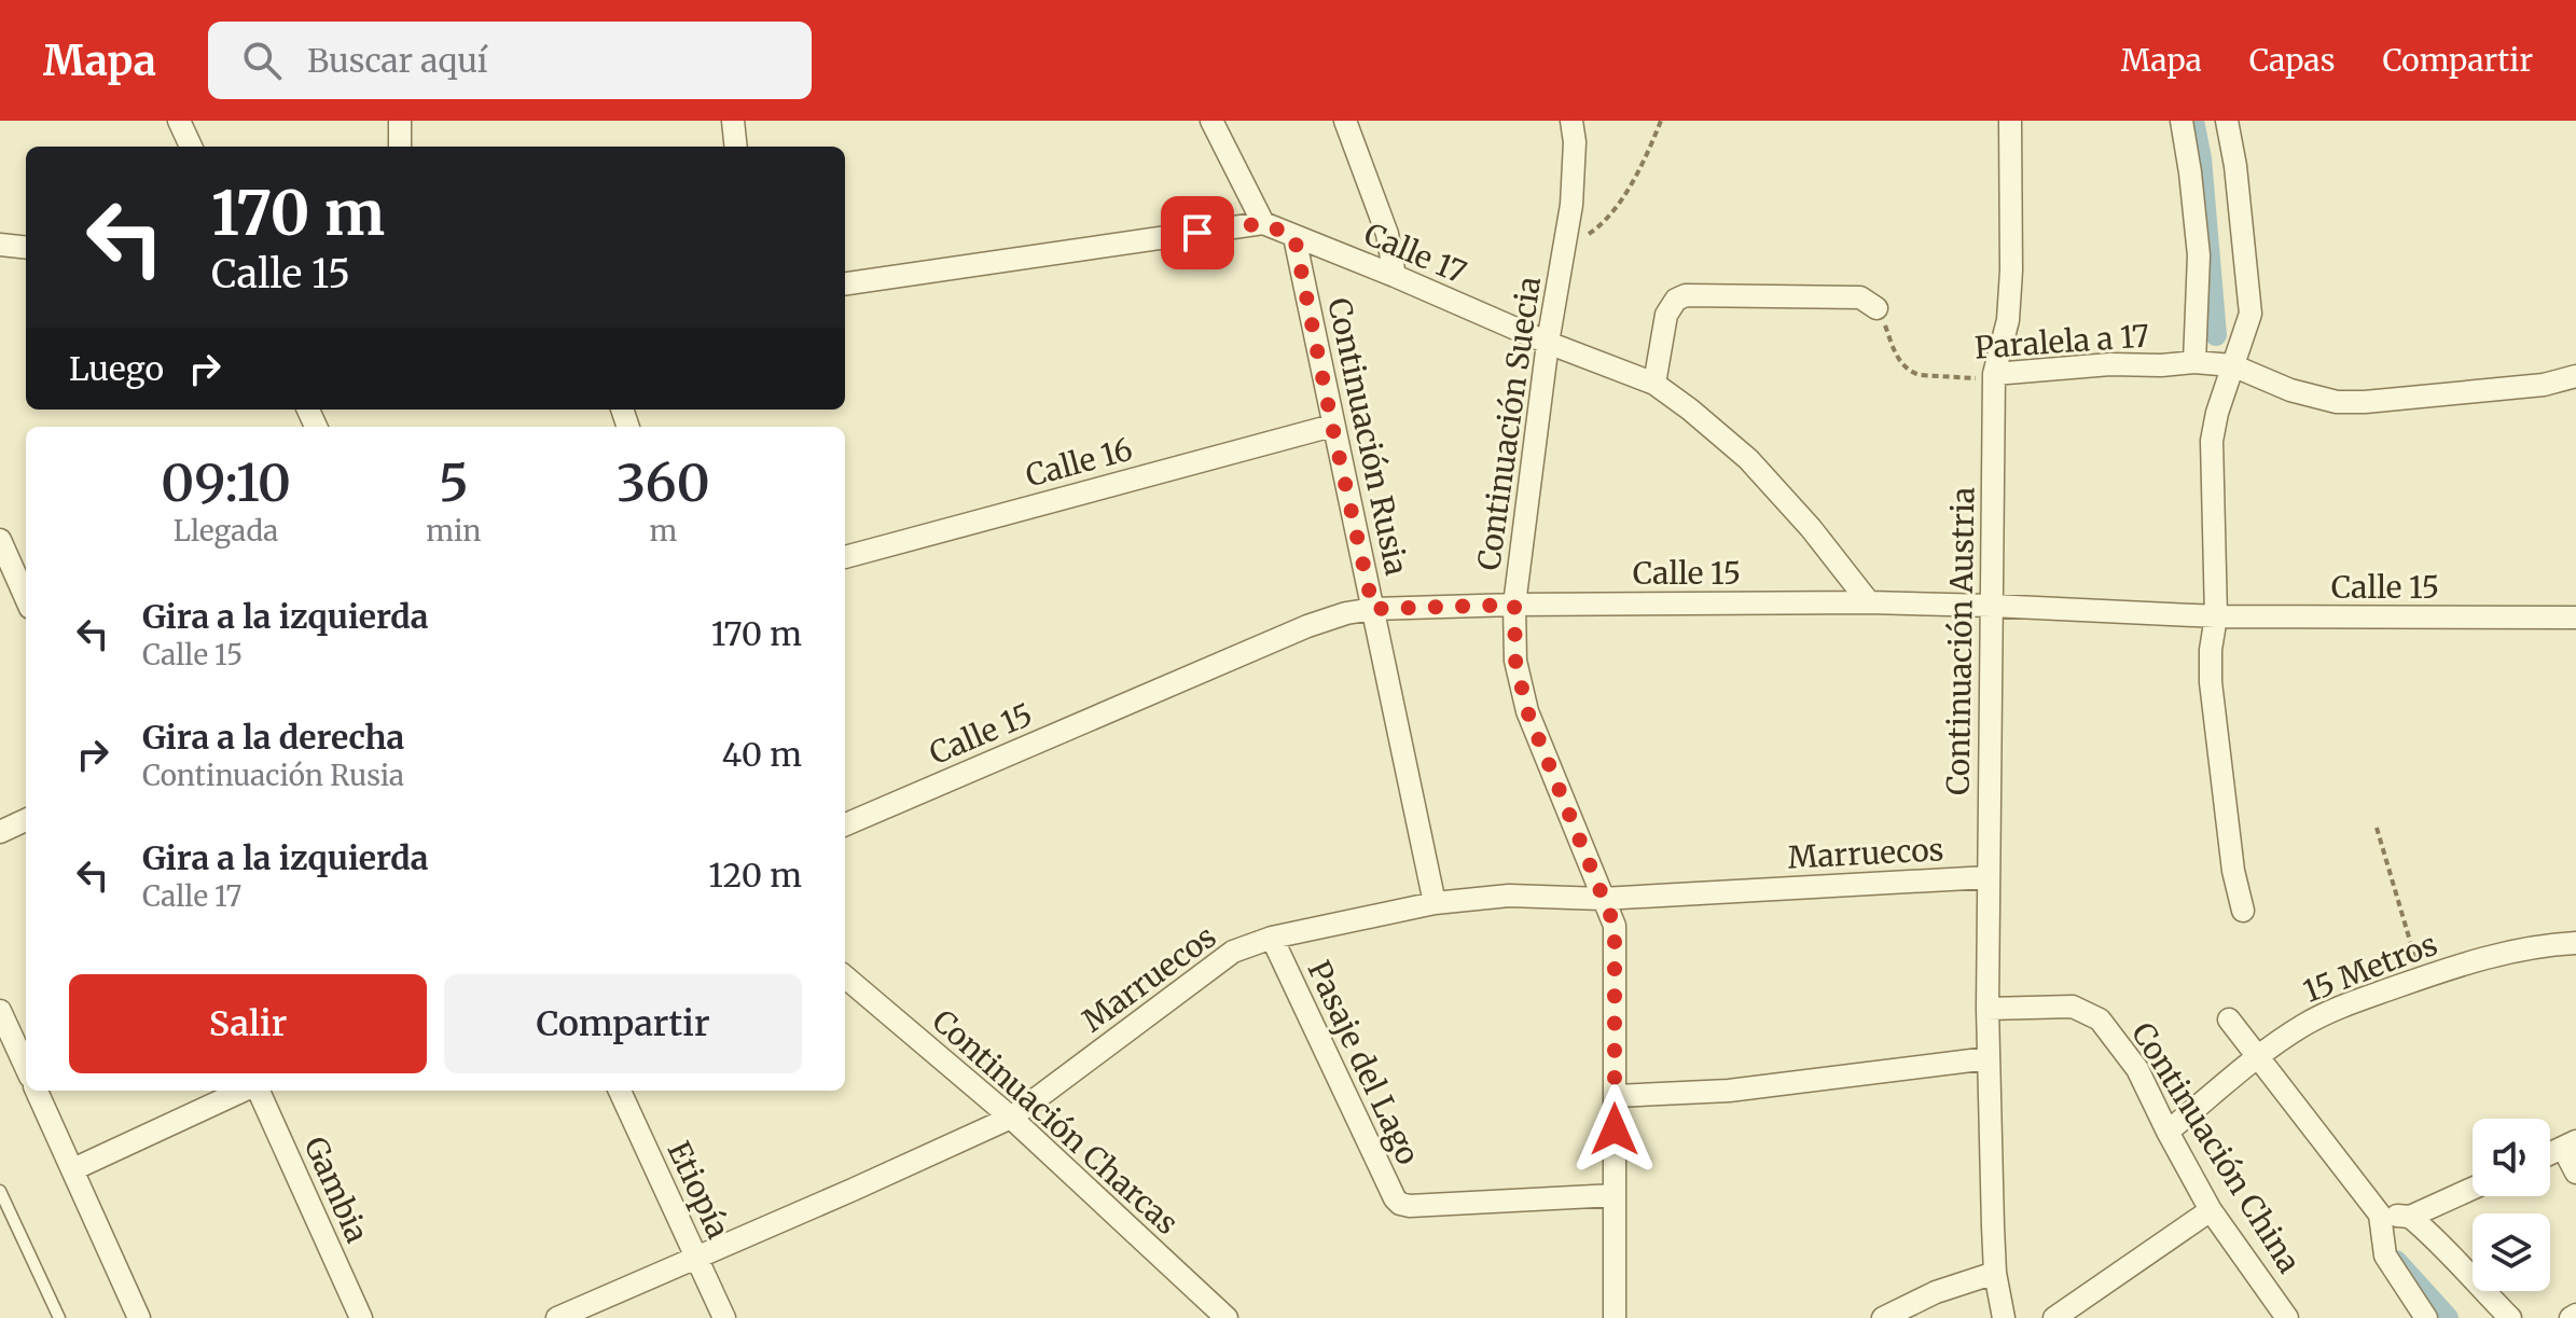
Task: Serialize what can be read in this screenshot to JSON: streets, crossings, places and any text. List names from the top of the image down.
{
  "streets": {
    "street": [
      "Calle 17",
      "Paralela a 17",
      "Continuación Suecia",
      "Continuación Rusia",
      "Calle 16",
      "Calle 15",
      "Continuación Austria",
      "Marruecos",
      "15 Metros",
      "Pasaje del Lago",
      "Continuación Charcas",
      "Continuación China",
      "Gambia",
      "Etiopía"
    ]
  },
  "crossings": [
    ["Calle 17", "Continuación Suecia"],
    ["Calle 17", "Continuación Rusia"],
    ["Calle 17", "Calle 15"],
    ["Paralela a 17", "Continuación Austria"],
    ["Continuación Suecia", "Calle 15"],
    ["Continuación Suecia", "Marruecos"],
    ["Continuación Suecia", "Pasaje del Lago"],
    ["Continuación Rusia", "Calle 16"],
    ["Continuación Rusia", "Calle 15"],
    ["Continuación Rusia", "Marruecos"],
    ["Calle 15", "Continuación Austria"],
    ["Continuación Austria", "Marruecos"],
    ["Continuación Austria", "Continuación China"],
    ["Marruecos", "Pasaje del Lago"],
    ["Marruecos", "Continuación Charcas"],
    ["Marruecos", "Etiopía"],
    ["15 Metros", "Continuación China"]
  ],
  "page": {
    "header": "Mapa",
    "search": "Buscar aquí",
    "nav": ["Mapa", "Capas", "Compartir"],
    "turn": ["170 m", "Calle 15"],
    "then": "Luego",
    "eta": [
      "09:10",
      "Llegada",
      "5",
      "min",
      "360",
      "m"
    ],
    "list": [
      {
        "name": "Gira a la izquierda",
        "note": "Calle 15",
        "value": "170 m"
      },
      {
        "name": "Gira a la derecha",
        "note": "Continuación Rusia",
        "value": "40 m"
      },
      {
        "name": "Gira a la izquierda",
        "note": "Calle 17",
        "value": "120 m"
      }
    ],
    "buttons": ["Salir", "Compartir"]
  }
}
